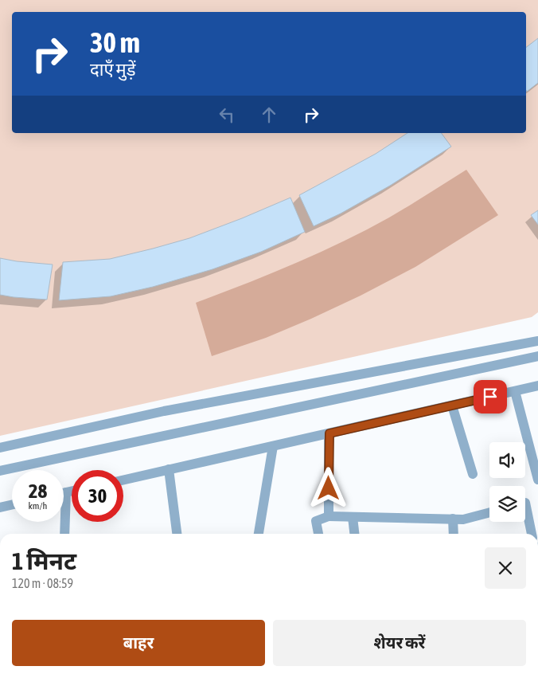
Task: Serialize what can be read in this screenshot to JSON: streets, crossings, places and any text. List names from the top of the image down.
{
  "page": {
    "turn": ["30 m", "दाएँ मुड़ें"],
    "speed": "28 km/h",
    "limit": "30",
    "heading": ["1 मिनट", "120 m · 08:59"],
    "buttons": ["बाहर", "शेयर करें"]
  }
}
